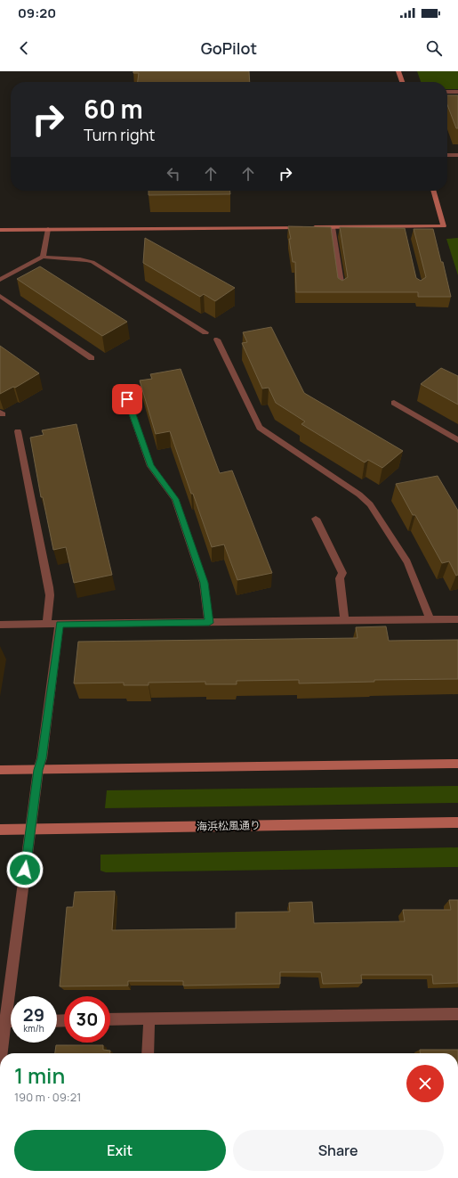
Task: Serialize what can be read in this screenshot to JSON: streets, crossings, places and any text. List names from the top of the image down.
{
  "streets": {
    "street": ["海浜松風通り"]
  },
  "page": {
    "status": "09:20",
    "header": "GoPilot",
    "turn": ["60 m", "Turn right"],
    "speed": "29 km/h",
    "limit": "30",
    "heading": ["1 min", "190 m · 09:21"],
    "buttons": ["Exit", "Share"]
  }
}
